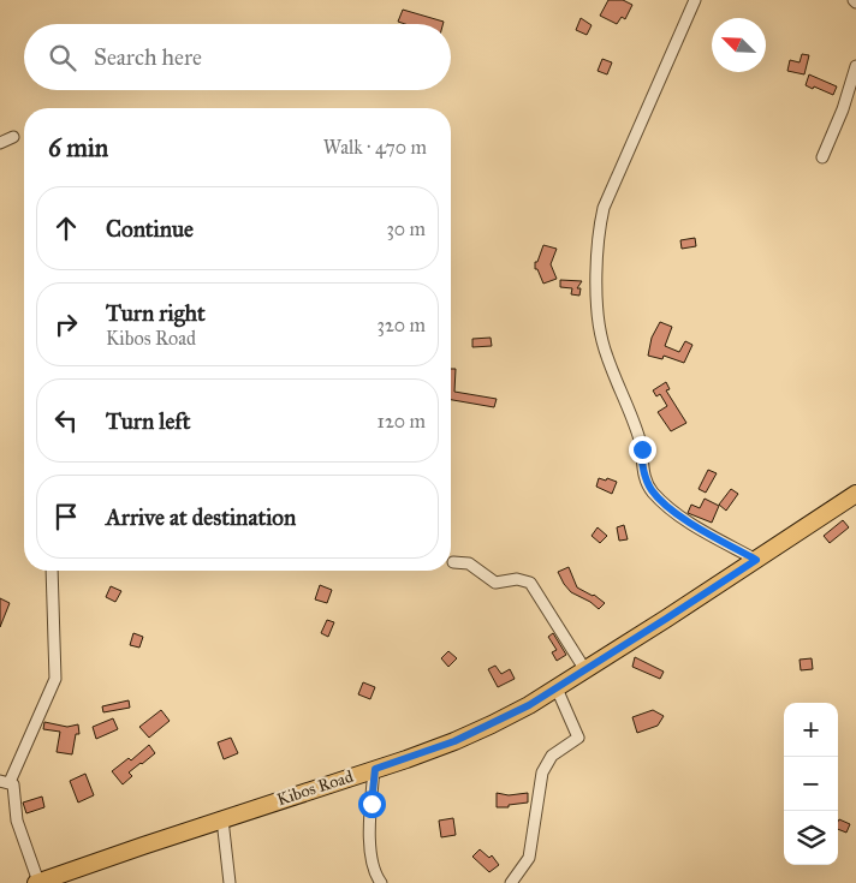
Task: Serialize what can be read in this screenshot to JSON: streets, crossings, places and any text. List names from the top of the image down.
{
  "streets": {
    "main road": ["Kibos Road"]
  },
  "north": "top left",
  "page": {
    "search": "Search here",
    "heading": ["6 min", "Walk · 470 m"],
    "list": [
      ["Continue", "30 m"],
      ["Turn right", "Kibos Road", "320 m"],
      ["Turn left", "120 m"],
      "Arrive at destination"
    ],
    "map_buttons": ["+", "−"]
  }
}
